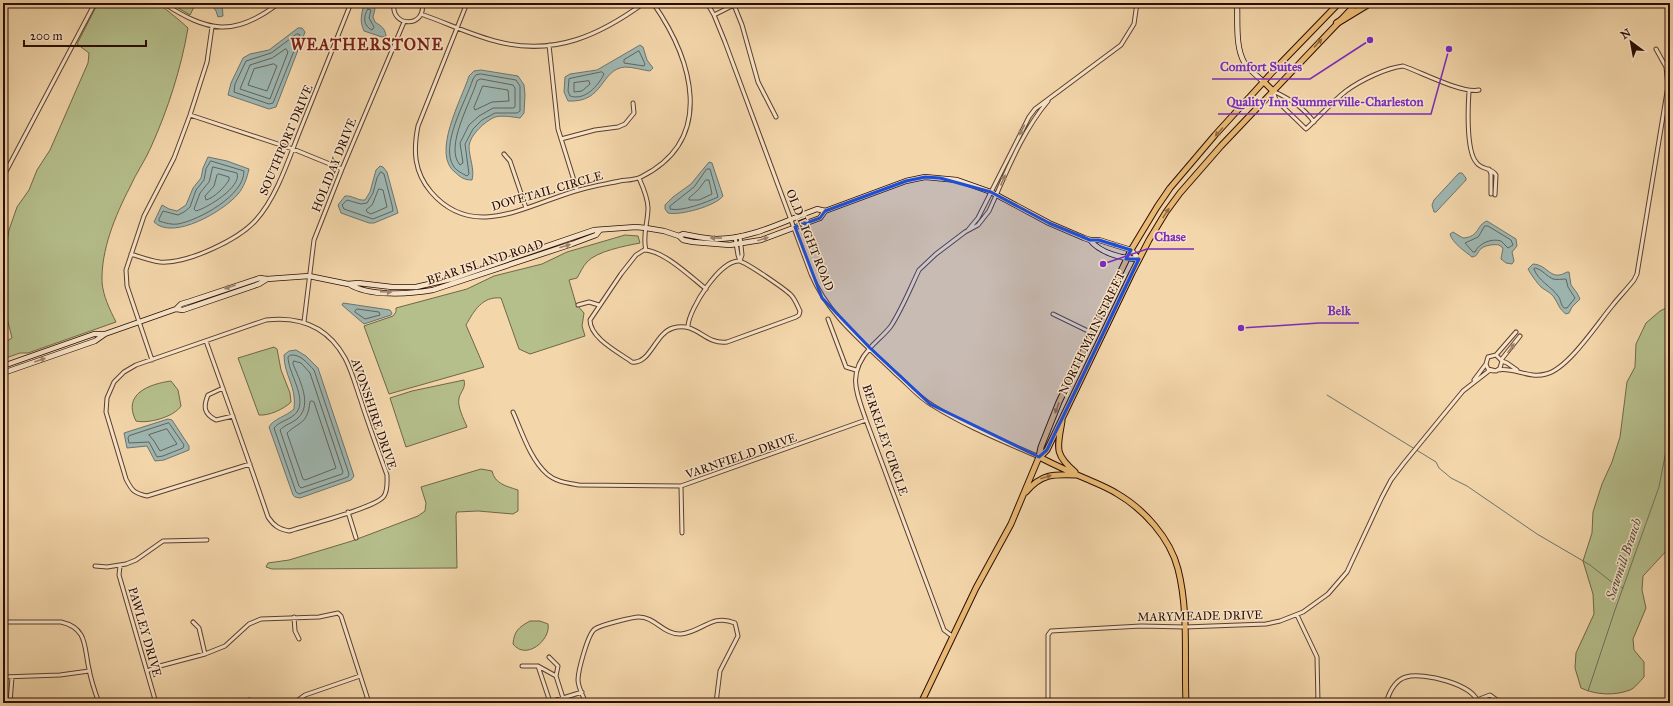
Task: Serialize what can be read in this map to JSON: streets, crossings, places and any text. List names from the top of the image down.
{
  "streets": {
    "main road": ["NORTH MAIN STREET"],
    "street": [
      "SOUTHPORT DRIVE",
      "HOLIDAY DRIVE",
      "DOVETAIL CIRCLE",
      "OLD LIGHT ROAD",
      "BEAR ISLAND ROAD",
      "AVONSHIRE DRIVE",
      "BERKELEY CIRCLE",
      "VARNFIELD DRIVE",
      "MARYMEADE DRIVE",
      "PAWLEY DRIVE"
    ]
  },
  "crossings": [
    ["HOLIDAY DRIVE", "BEAR ISLAND ROAD"],
    ["HOLIDAY DRIVE", "AVONSHIRE DRIVE"],
    ["OLD LIGHT ROAD", "BEAR ISLAND ROAD"],
    ["OLD LIGHT ROAD", "NORTH MAIN STREET"],
    ["OLD LIGHT ROAD", "BERKELEY CIRCLE"],
    ["NORTH MAIN STREET", "BERKELEY CIRCLE"],
    ["BERKELEY CIRCLE", "VARNFIELD DRIVE"]
  ],
  "districts": ["WEATHERSTONE"],
  "water": ["Sawmill Branch"],
  "places": [
    "Comfort Suites",
    "Quality Inn Summerville-Charleston",
    "Chase",
    "Belk"
  ],
  "scale_bar": "200 m",
  "north": "top left"
}
